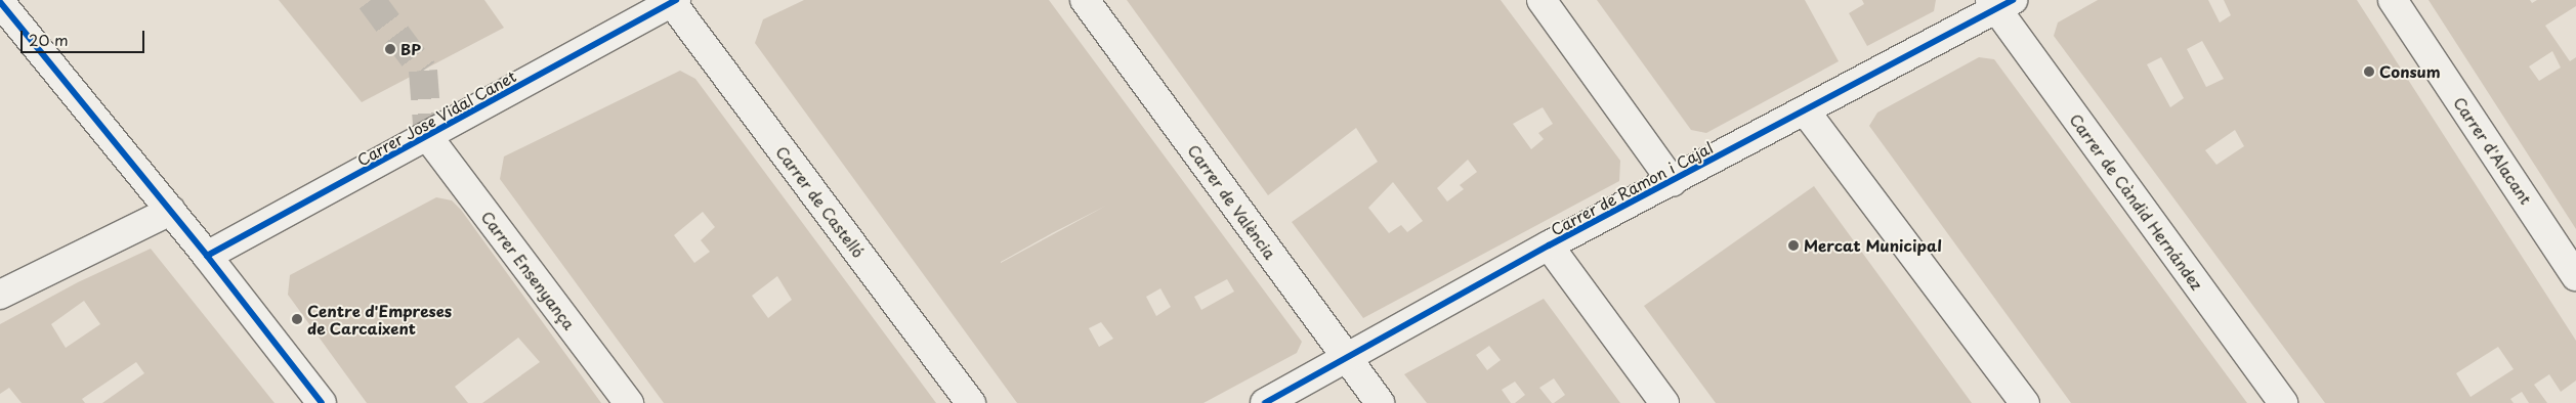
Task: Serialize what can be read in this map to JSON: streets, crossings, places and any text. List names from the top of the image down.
{
  "streets": {
    "street": [
      "Carrer Jose Vidal Canet",
      "Carrer d'Alacant",
      "Carrer de Ramon i Cajal",
      "Carrer de Castelló",
      "Carrer de València",
      "Carrer de Càndid Hernández",
      "Carrer Ensenyança"
    ]
  },
  "crossings": [
    ["Carrer Jose Vidal Canet", "Carrer de Castelló"],
    ["Carrer Jose Vidal Canet", "Carrer Ensenyança"],
    ["Carrer de Ramon i Cajal", "Carrer de València"],
    ["Carrer de Ramon i Cajal", "Carrer de Càndid Hernández"]
  ],
  "places": [
    "BP",
    "Consum",
    "Mercat Municipal",
    "Centre d'Empreses de Carcaixent"
  ],
  "scale_bar": "20 m"
}
